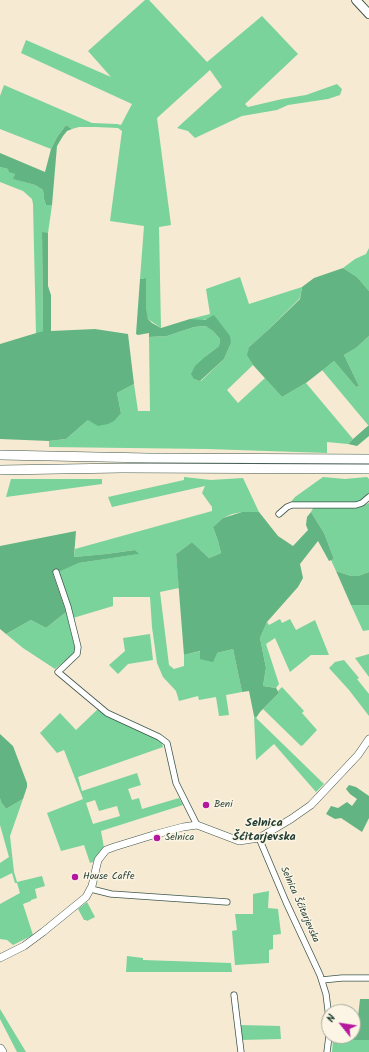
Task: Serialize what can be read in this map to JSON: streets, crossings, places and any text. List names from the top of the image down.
{
  "streets": {
    "street": ["Selnica Šćitarjevska"]
  },
  "districts": ["Selnica Šćitarjevska"],
  "places": ["Beni", "Selnica", "House Caffe"],
  "north": "top left"
}
